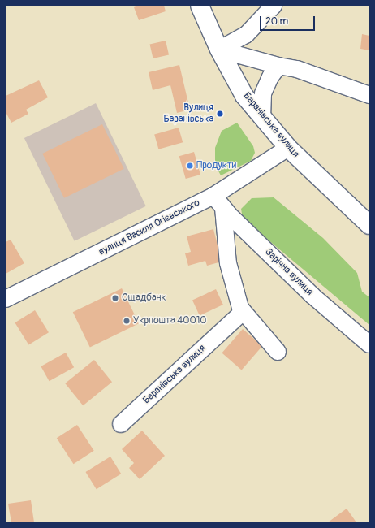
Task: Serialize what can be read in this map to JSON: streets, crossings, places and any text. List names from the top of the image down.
{
  "streets": {
    "main road": ["Баранівська вулиця"],
    "street": ["вулиця Василя Огієвського", "Зарічна вулиця"]
  },
  "crossings": [
    ["Баранівська вулиця", "вулиця Василя Огієвського"],
    ["вулиця Василя Огієвського", "Зарічна вулиця"]
  ],
  "places": [
    "Вулиця Баранівська",
    "Продукти",
    "Ощадбанк",
    "Укрпошта 40010"
  ],
  "scale_bar": "20 m"
}
